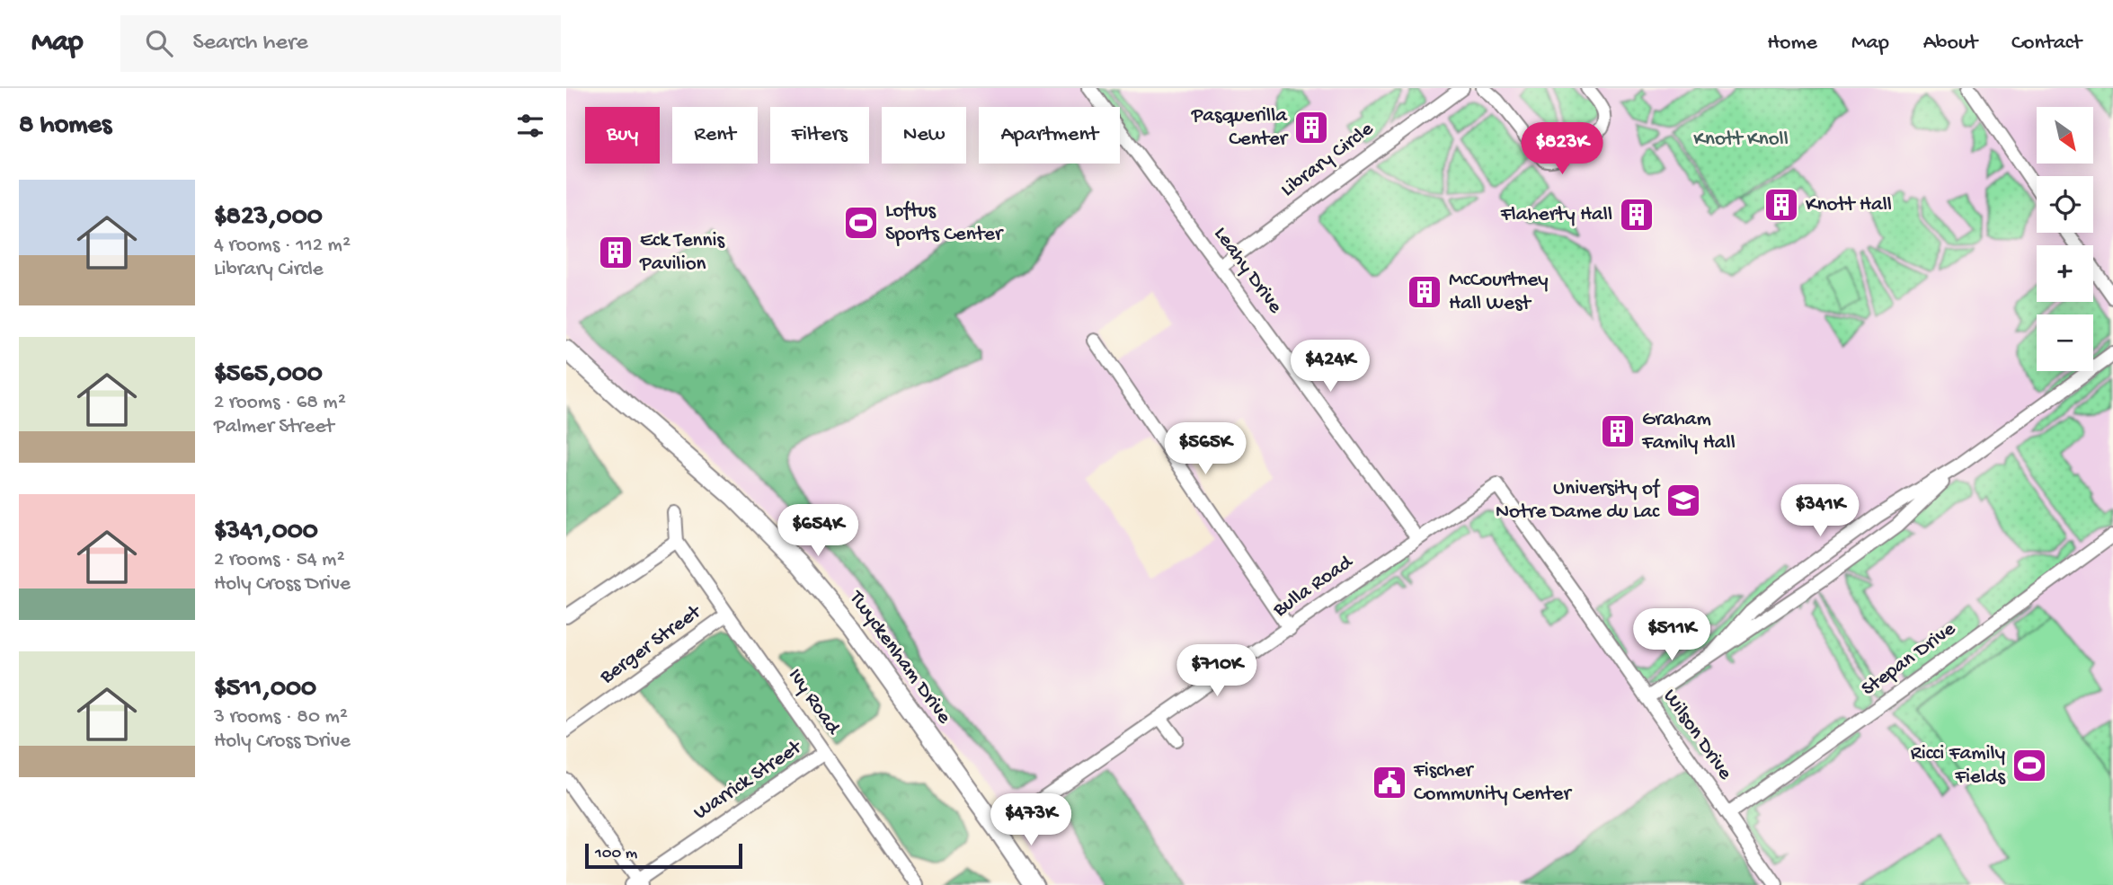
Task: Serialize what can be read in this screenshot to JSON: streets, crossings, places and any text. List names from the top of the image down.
{
  "streets": {
    "street": [
      "Library Circle",
      "Leahy Drive",
      "Bulla Road",
      "Berger Street",
      "Twyckenham Drive",
      "Stepan Drive",
      "Ivy Road",
      "Wilson Drive",
      "Warrick Street"
    ]
  },
  "crossings": [
    ["Library Circle", "Leahy Drive"],
    ["Leahy Drive", "Bulla Road"],
    ["Bulla Road", "Twyckenham Drive"],
    ["Bulla Road", "Wilson Drive"],
    ["Berger Street", "Ivy Road"],
    ["Stepan Drive", "Wilson Drive"],
    ["Ivy Road", "Warrick Street"]
  ],
  "parks": ["Knott Knoll"],
  "places": {
    "building": [
      "Pasquerilla Center",
      "Knott Hall",
      "Flaherty Hall",
      "Eck Tennis Pavilion",
      "McCourtney Hall West",
      "Graham Family Hall"
    ],
    "sports": ["Loftus Sports Center", "Ricci Family Fields"],
    "school or university": ["University of Notre Dame du Lac"],
    "public building": ["Fischer Community Center"]
  },
  "scale_bar": "100 m",
  "north": "bottom right",
  "page": {
    "header": "Map",
    "search": "Search here",
    "nav": [
      "Home",
      "Map",
      "About",
      "Contact"
    ],
    "heading": "8 homes",
    "map_buttons": ["+", "−"],
    "chip": [
      "Buy",
      "Rent",
      "Filters",
      "New",
      "Apartment"
    ],
    "price": [
      "$823K",
      "$424K",
      "$565K",
      "$341K",
      "$654K",
      "$511K",
      "$710K",
      "$473K"
    ],
    "list": [
      {
        "name": "$823,000",
        "note": "4 rooms · 112 m² · Library Circle"
      },
      {
        "name": "$565,000",
        "note": "2 rooms · 68 m² · Palmer Street"
      },
      {
        "name": "$341,000",
        "note": "2 rooms · 54 m² · Holy Cross Drive"
      },
      {
        "name": "$511,000",
        "note": "3 rooms · 80 m² · Holy Cross Drive"
      }
    ],
    "scale": "100 m"
  }
}
